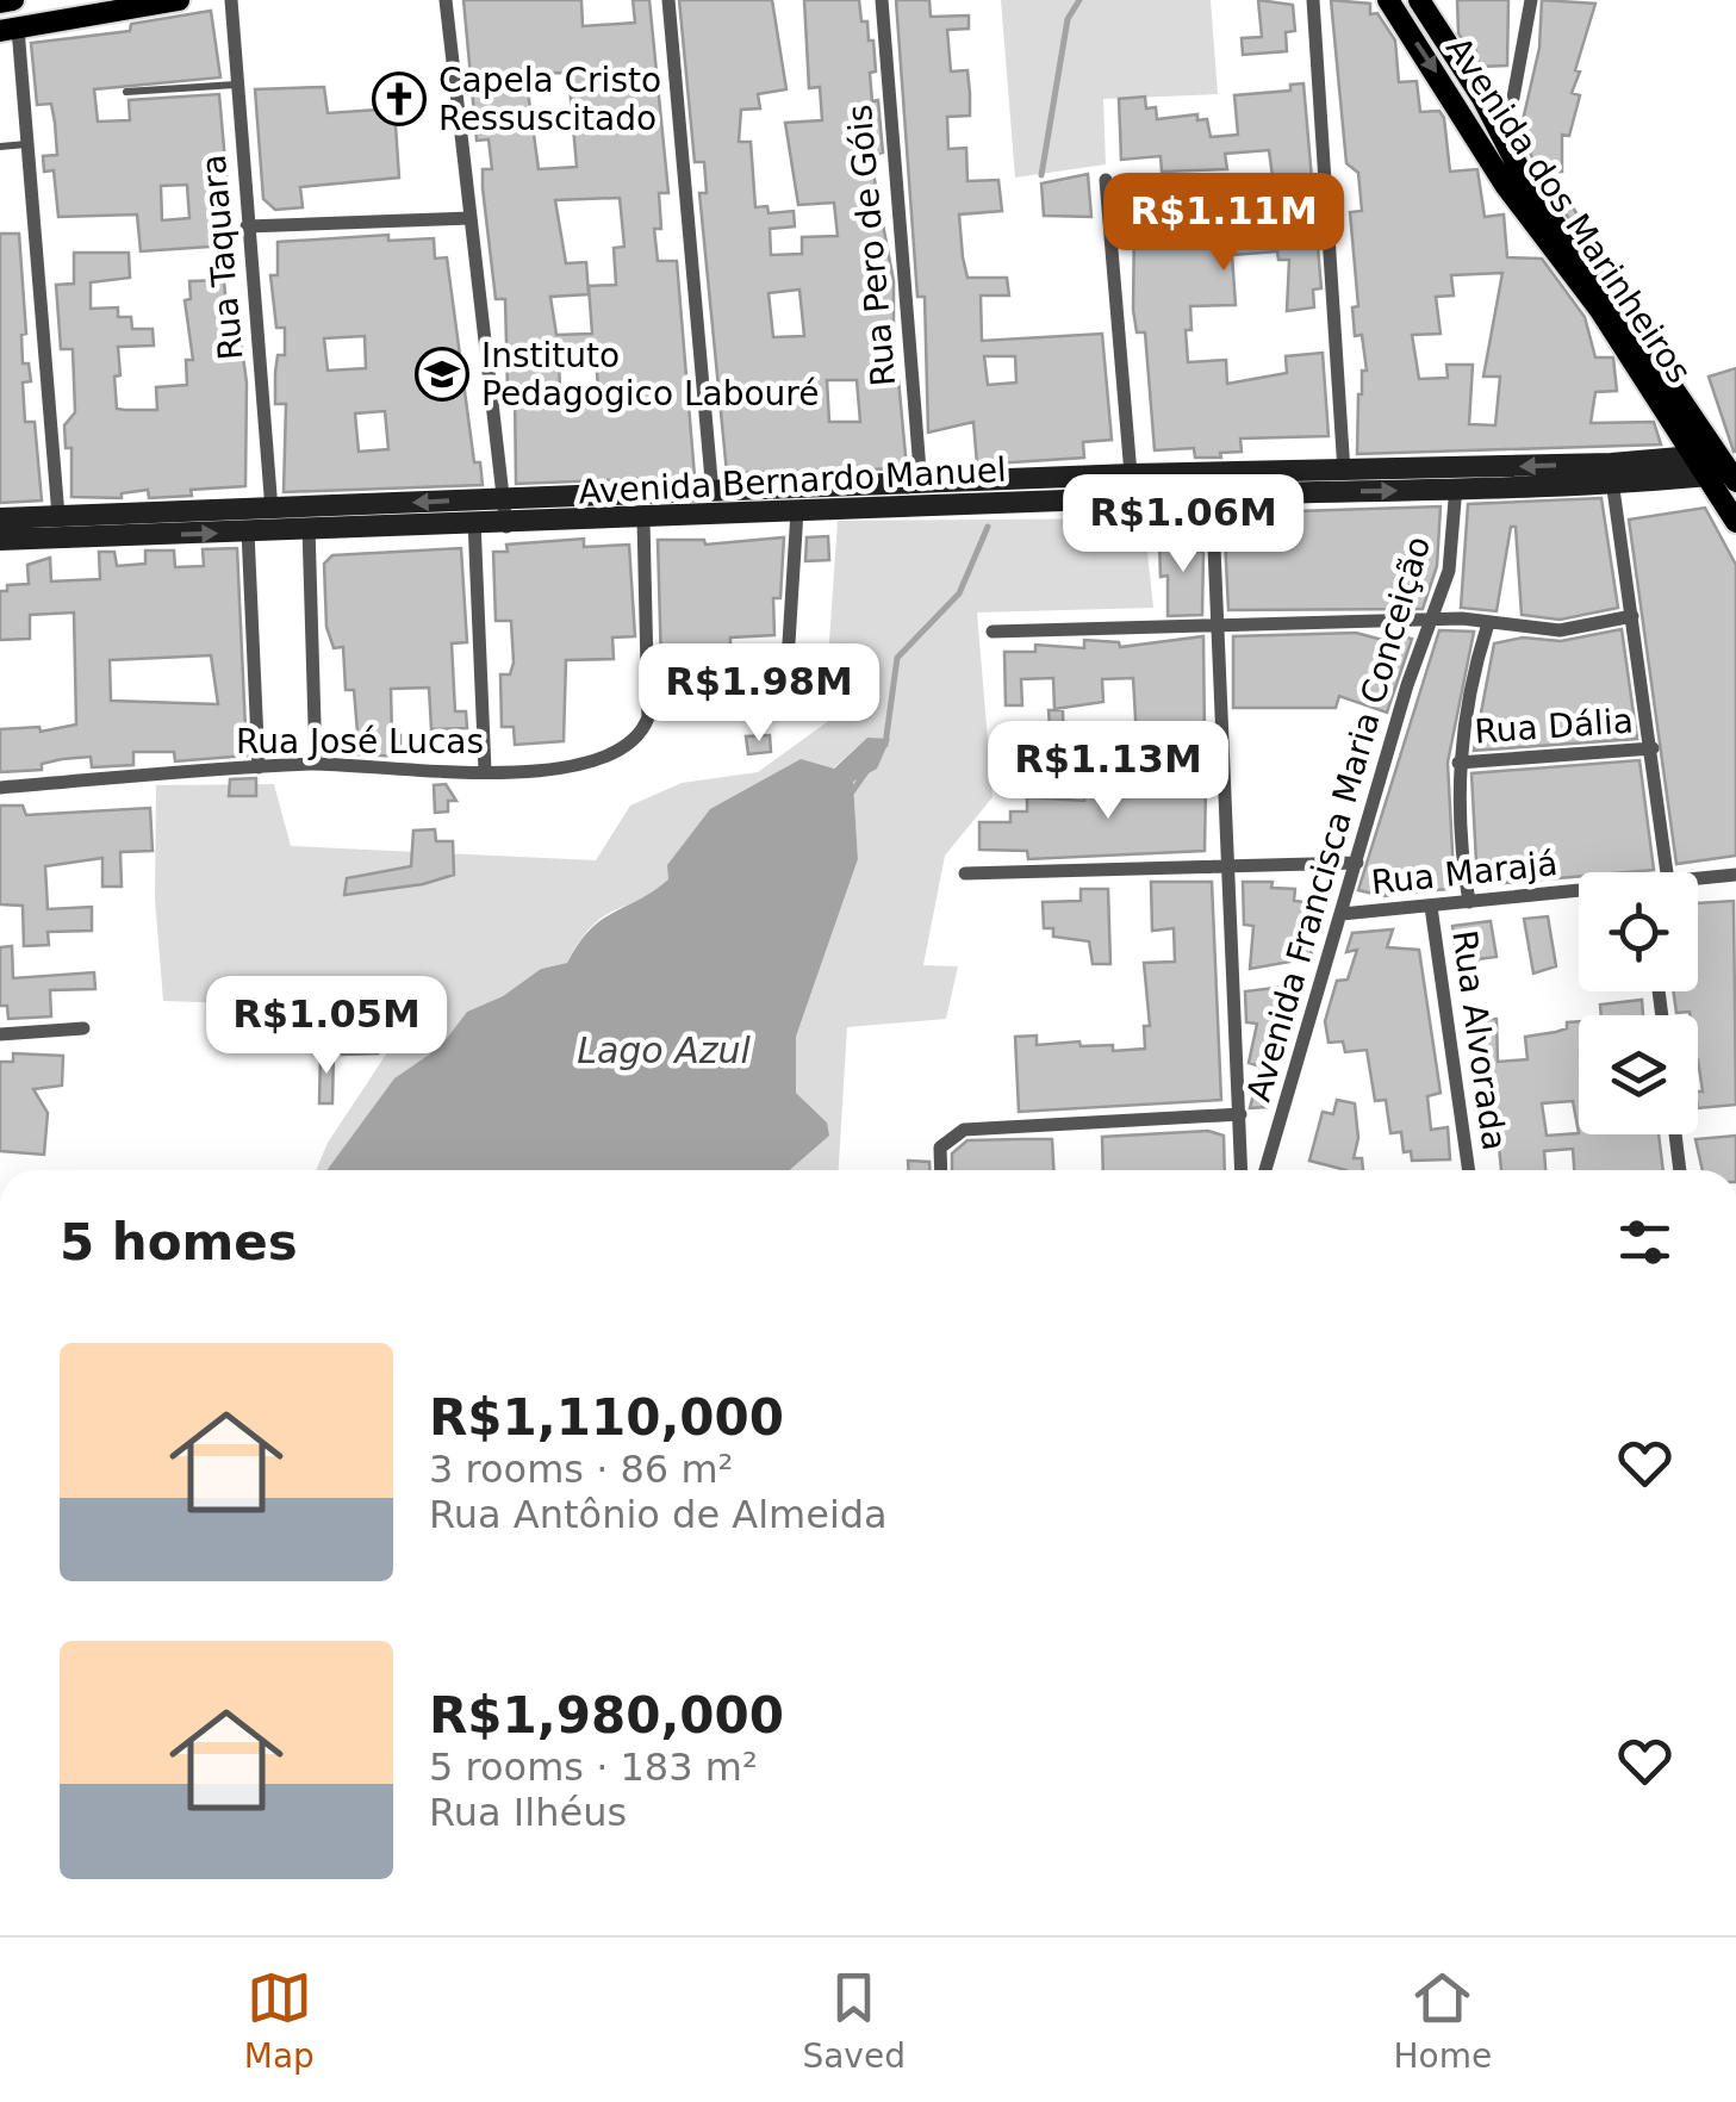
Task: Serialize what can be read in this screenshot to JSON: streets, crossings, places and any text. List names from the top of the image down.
{
  "streets": {
    "main road": ["Avenida dos Marinheiros"],
    "street": [
      "Rua Pero de Góis",
      "Rua Taquara",
      "Avenida Bernardo Manuel",
      "Rua Dália",
      "Rua José Lucas",
      "Avenida Francisca Maria Conceição",
      "Rua Marajá",
      "Rua Alvorada"
    ]
  },
  "crossings": [
    ["Avenida dos Marinheiros", "Avenida Bernardo Manuel"],
    ["Rua Pero de Góis", "Avenida Bernardo Manuel"],
    ["Rua Taquara", "Avenida Bernardo Manuel"],
    ["Avenida Bernardo Manuel", "Avenida Francisca Maria Conceição"],
    ["Rua Dália", "Rua Alvorada"],
    ["Avenida Francisca Maria Conceição", "Rua Marajá"],
    ["Rua Marajá", "Rua Alvorada"]
  ],
  "water": ["Lago Azul"],
  "places": {
    "church": ["Capela Cristo Ressuscitado"],
    "school or university": ["Instituto Pedagogico Labouré"]
  },
  "page": {
    "price": [
      "R$1.11M",
      "R$1.06M",
      "R$1.98M",
      "R$1.13M",
      "R$1.05M"
    ],
    "heading": "5 homes",
    "list": [
      {
        "name": "R$1,110,000",
        "note": "3 rooms · 86 m² · Rua Antônio de Almeida"
      },
      {
        "name": "R$1,980,000",
        "note": "5 rooms · 183 m² · Rua Ilhéus"
      }
    ],
    "tabs": ["Map", "Saved", "Home"]
  }
}
